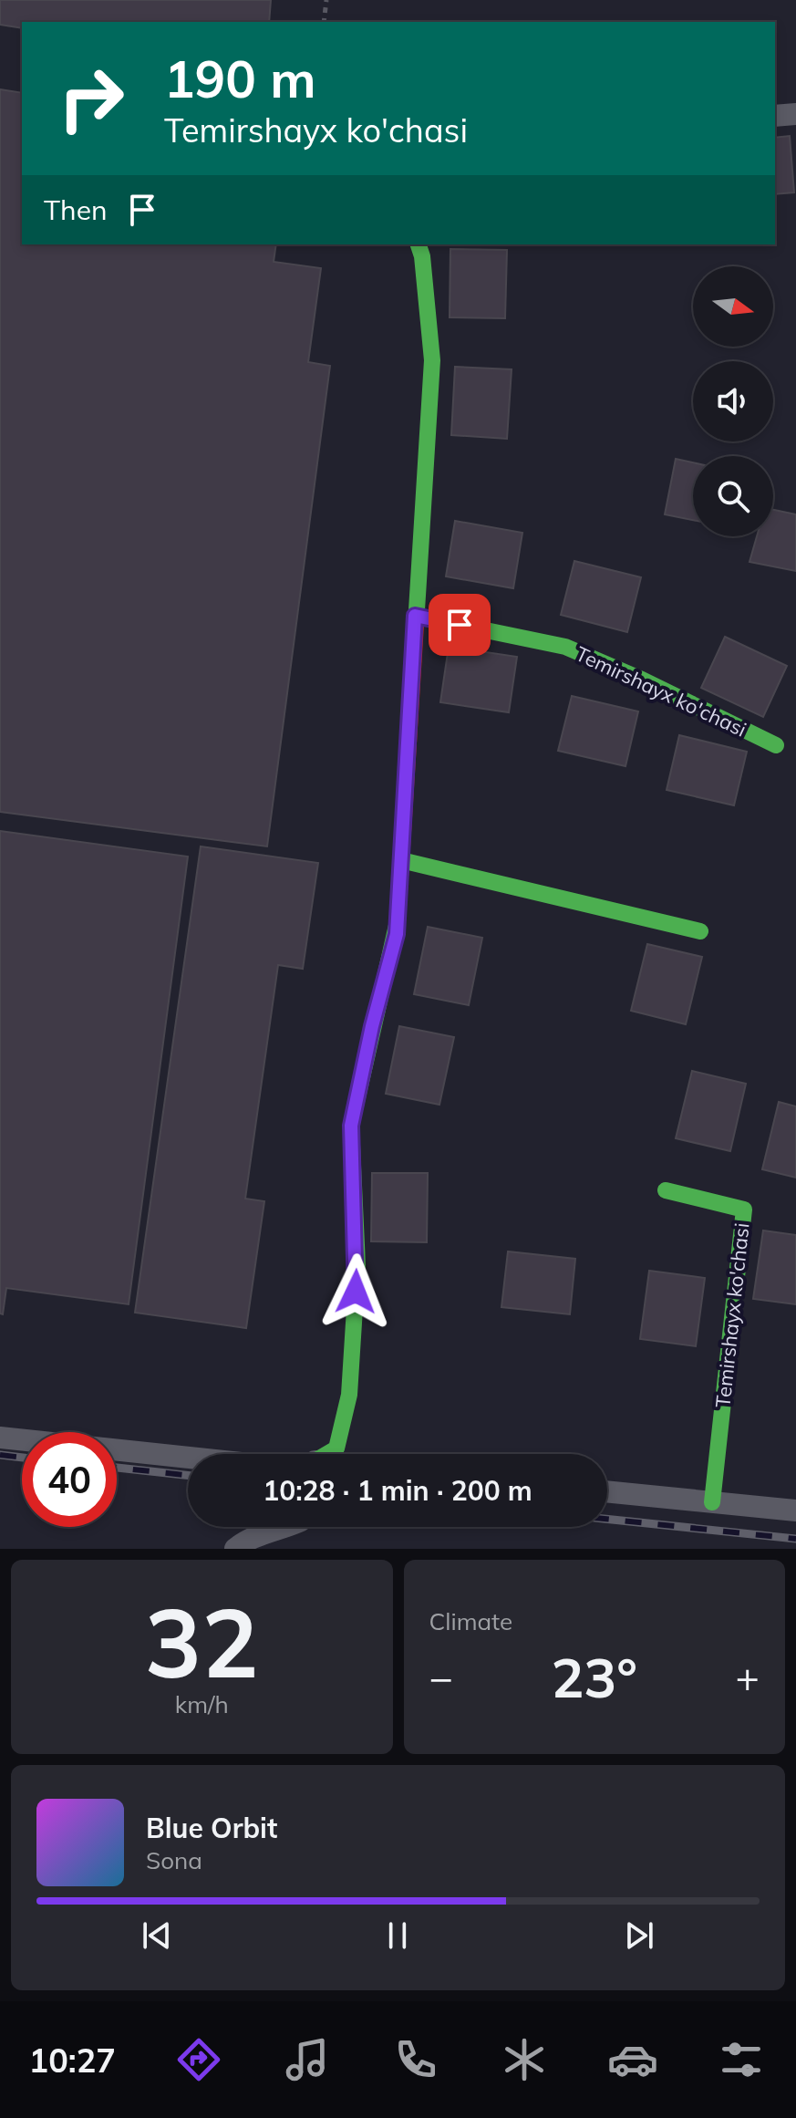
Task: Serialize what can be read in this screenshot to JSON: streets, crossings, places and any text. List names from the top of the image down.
{
  "streets": {
    "street": ["Temirshayx ko'chasi"]
  },
  "north": "right",
  "page": {
    "turn": ["190 m", "Temirshayx ko'chasi"],
    "then": "Then",
    "limit": "40",
    "trip": "10:28 · 1 min · 200 m",
    "tile": [
      ["32", "km/h"],
      "Climate"
    ],
    "heat": ["−", "23°", "+"],
    "song": ["Blue Orbit", "Sona"],
    "tabs": "10:27"
  }
}
